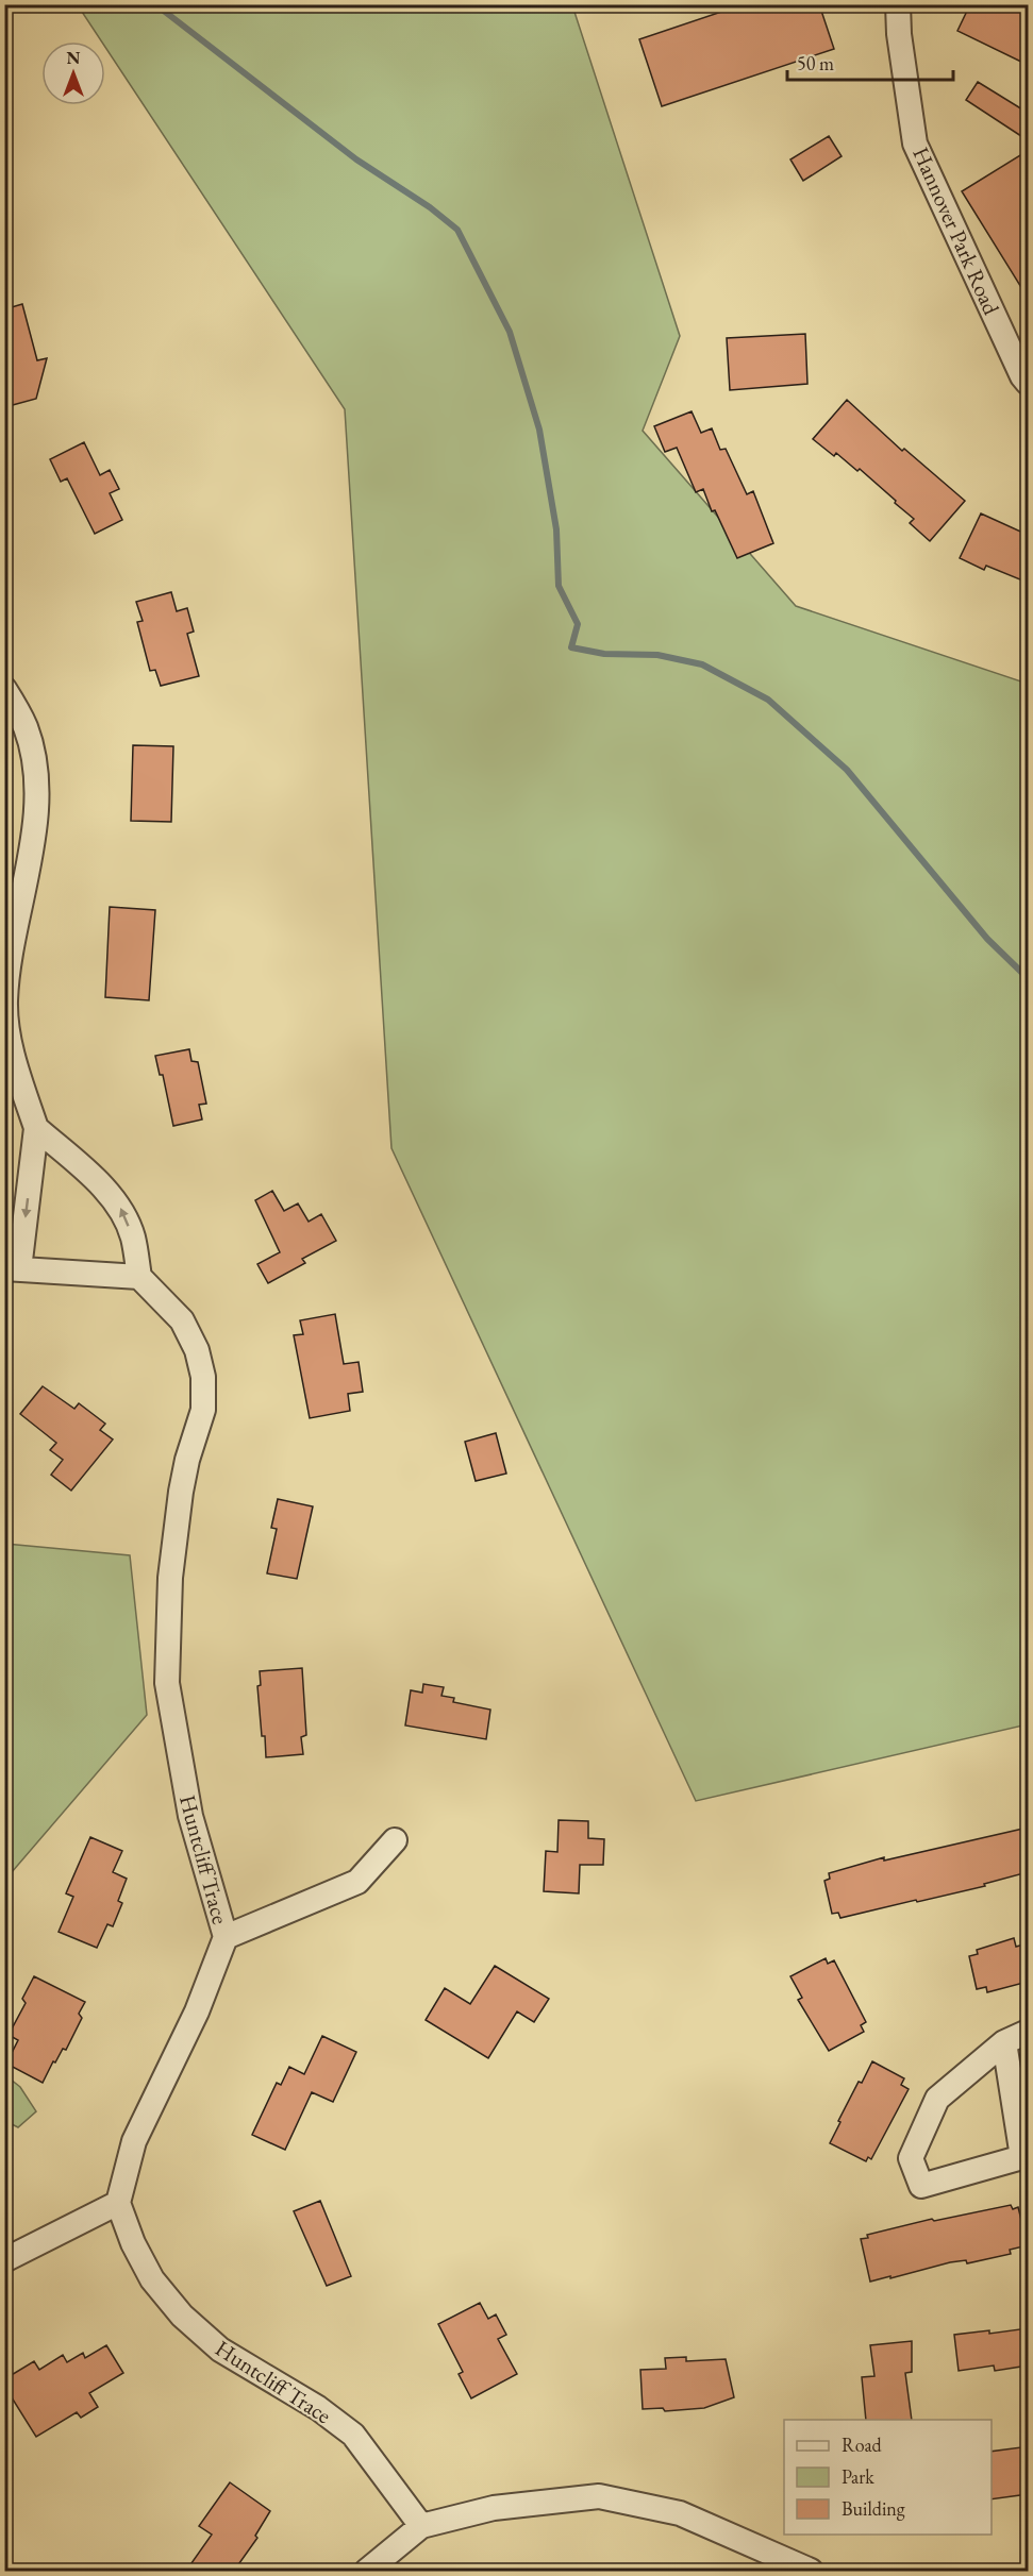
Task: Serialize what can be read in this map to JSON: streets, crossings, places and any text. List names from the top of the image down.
{
  "streets": {
    "street": ["Hannover Park Road", "Huntcliff Trace"]
  },
  "legend": ["Road", "Park", "Building"],
  "scale_bar": "50 m",
  "north": "top"
}
